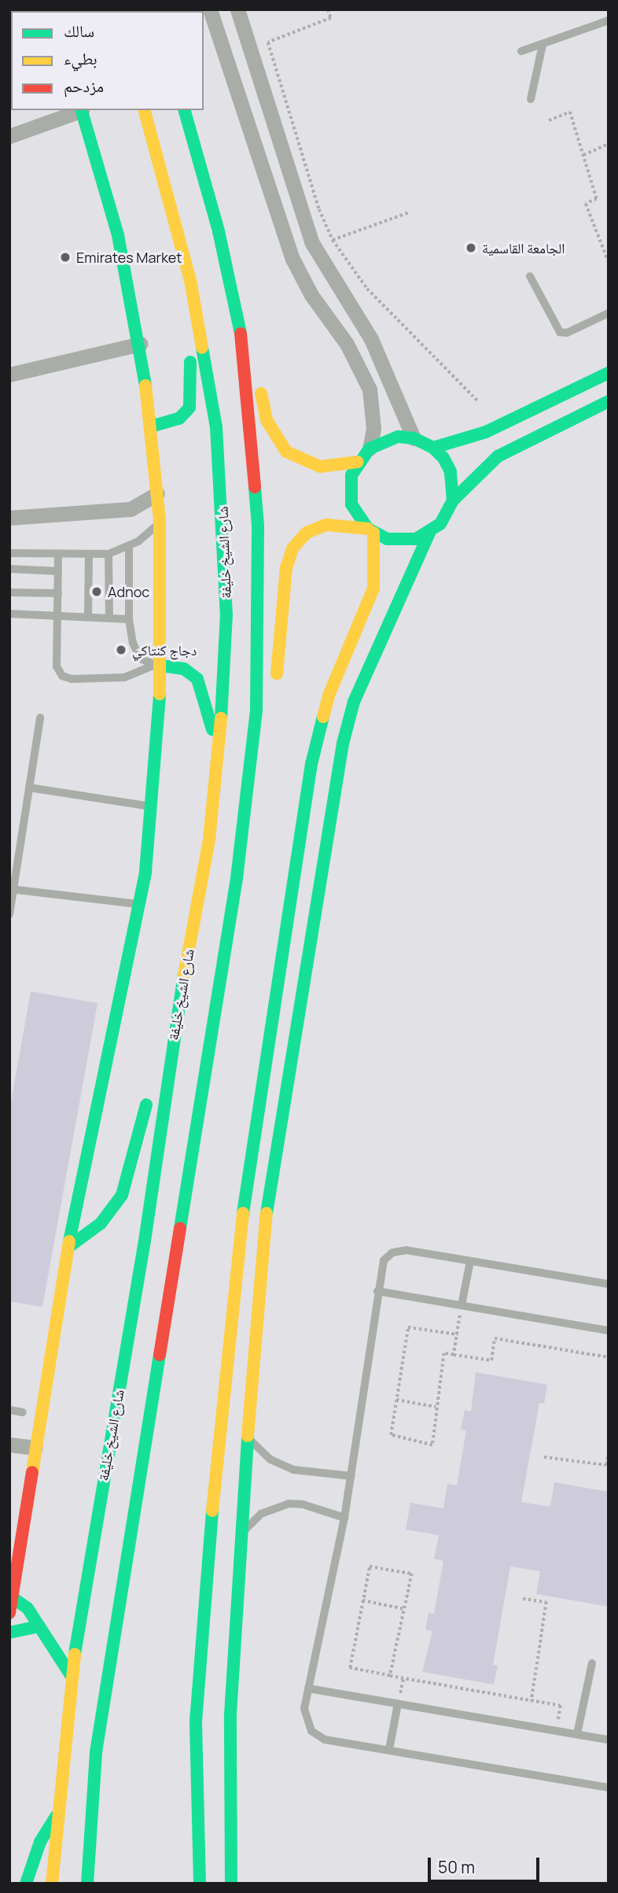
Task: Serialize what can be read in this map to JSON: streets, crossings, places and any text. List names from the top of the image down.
{
  "streets": {
    "main road": ["شارع الشيخ خليفة"]
  },
  "places": [
    "الجامعة القاسمية",
    "Emirates Market",
    "Adnoc",
    "دجاج كنتاكي"
  ],
  "legend": ["سالك", "بطيء", "مزدحم"],
  "scale_bar": "50 m"
}
